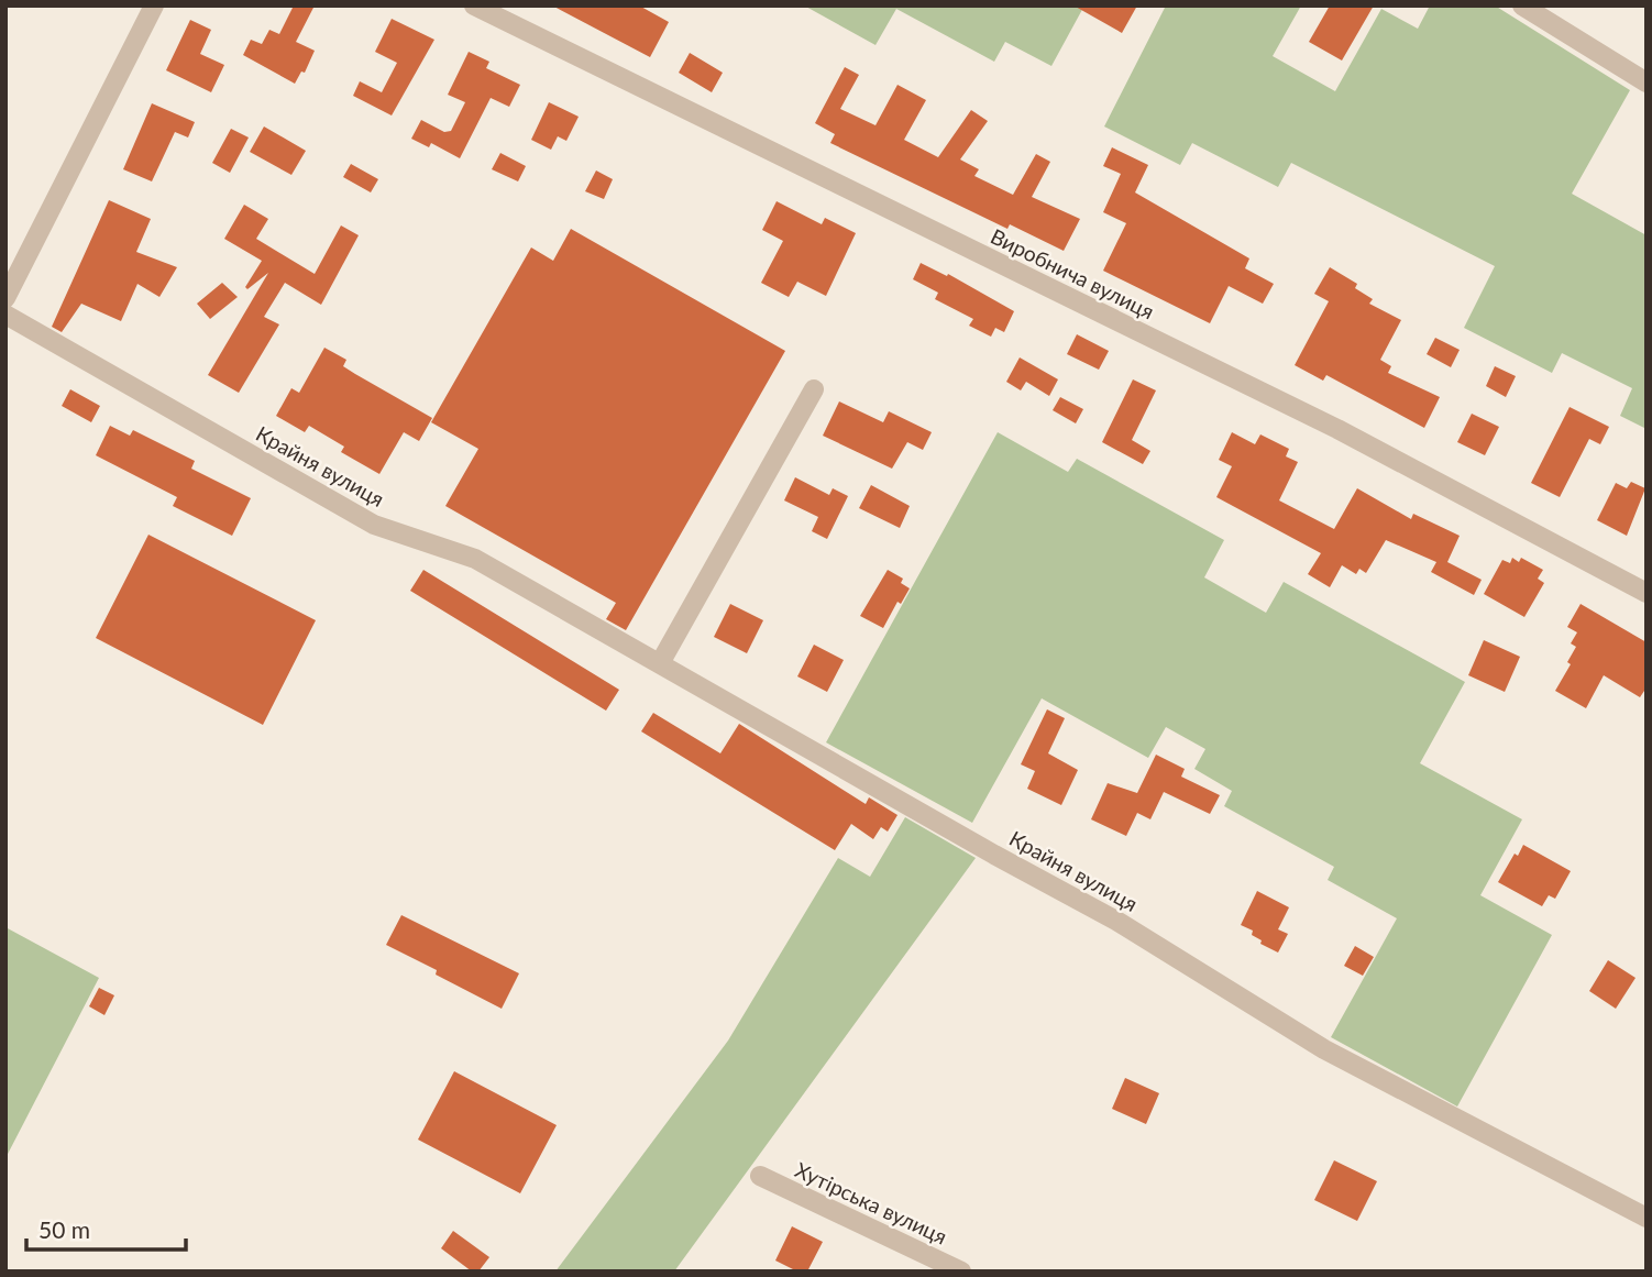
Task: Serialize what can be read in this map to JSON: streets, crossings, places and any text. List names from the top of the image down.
{
  "streets": {
    "street": ["Виробнича вулиця", "Крайня вулиця", "Хутірська вулиця"]
  },
  "scale_bar": "50 m"
}
